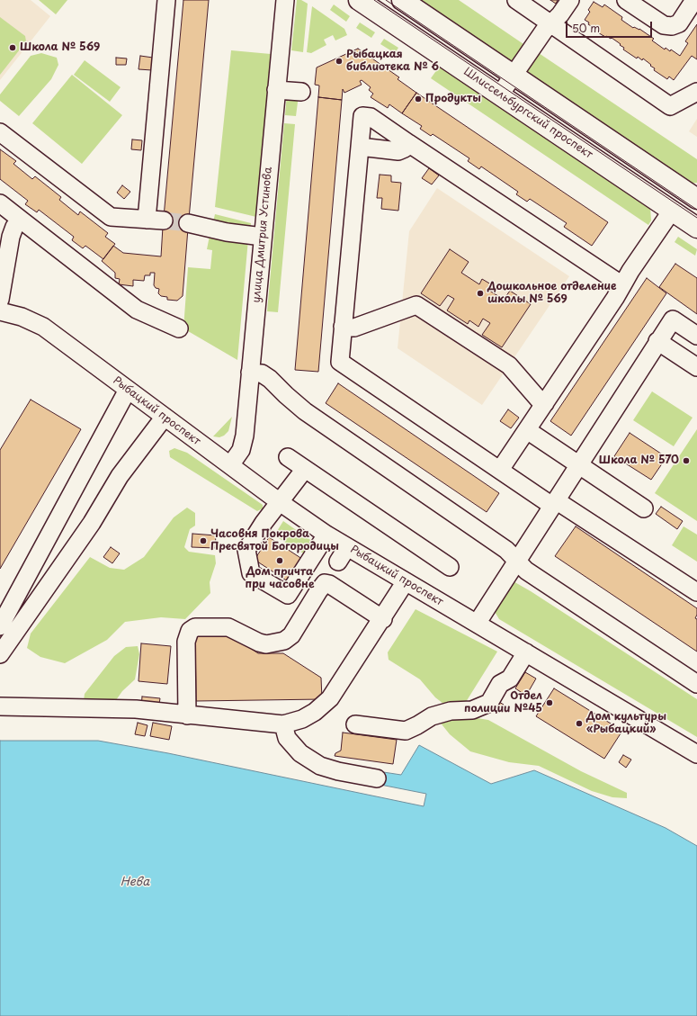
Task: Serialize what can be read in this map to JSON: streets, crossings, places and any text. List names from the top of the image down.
{
  "streets": {
    "main road": ["Шлиссельбургский проспект"],
    "street": ["улица Дмитрия Устинова", "Рыбацкий проспект"]
  },
  "crossings": [
    ["улица Дмитрия Устинова", "Рыбацкий проспект"]
  ],
  "water": ["Нева"],
  "places": [
    "Школа № 569",
    "Рыбацкая библиотека № 6",
    "Продукты",
    "Дошкольное отделение школы № 569",
    "Школа № 570",
    "Часовня Покрова Пресвятой Богородицы",
    "Дом причта при часовне",
    "Отдел полиции №45",
    "Дом культуры «Рыбацкий»"
  ],
  "scale_bar": "50 m"
}
